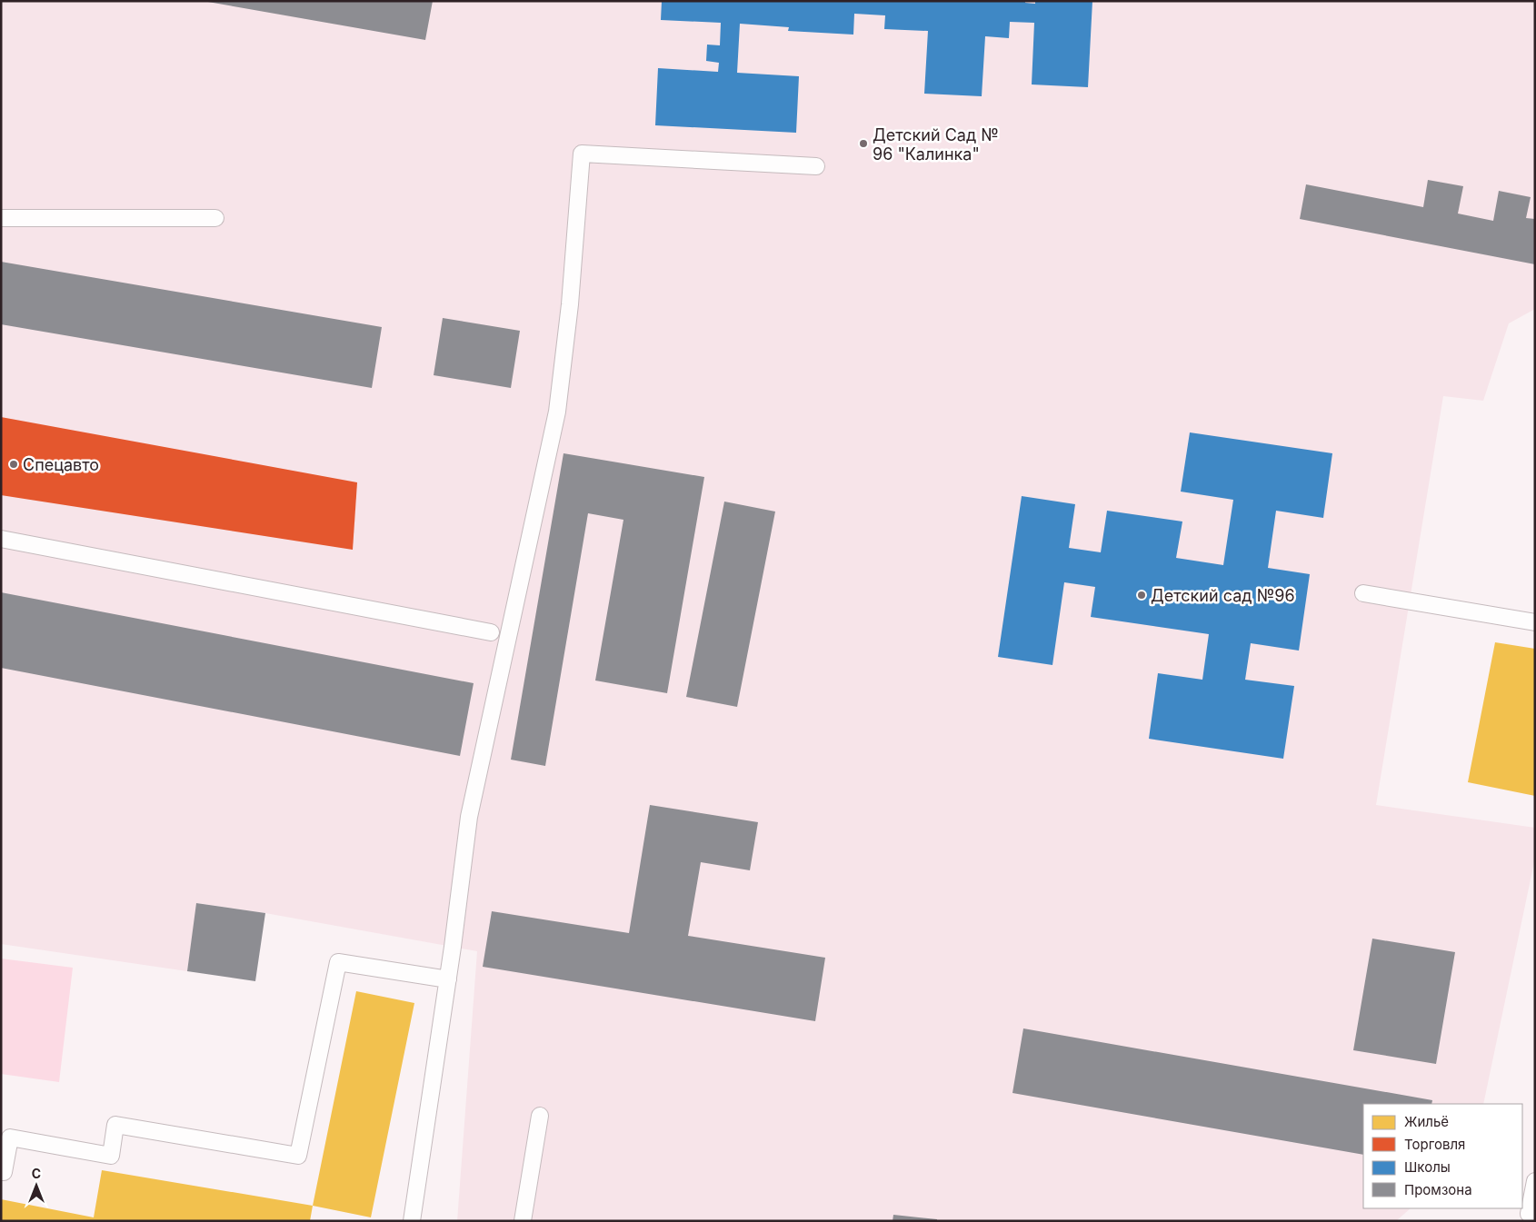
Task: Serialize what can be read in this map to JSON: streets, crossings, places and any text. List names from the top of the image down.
{
  "places": ["Детский Сад № 96 \"Калинка\"", "Спецавто", "Детский сад №96"],
  "legend": [
    "Жильё",
    "Торговля",
    "Школы",
    "Промзона"
  ],
  "north": "top"
}
